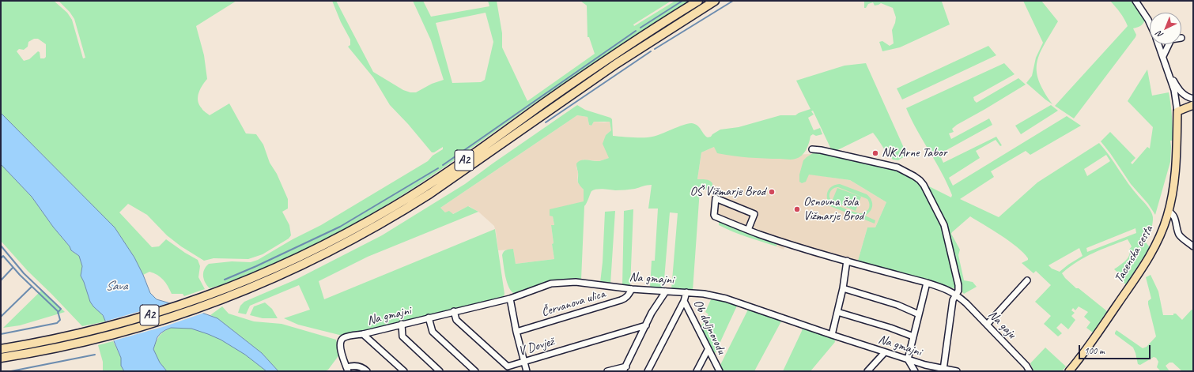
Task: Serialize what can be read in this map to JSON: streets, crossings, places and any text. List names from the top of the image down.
{
  "streets": {
    "highway": ["A2"],
    "main road": ["Tacenska cesta"],
    "street": [
      "Na gmajni",
      "Červanova ulica",
      "Na gaju",
      "Ob daljnovodu",
      "V Dovjež"
    ]
  },
  "crossings": [
    ["Na gmajni", "Červanova ulica"],
    ["Na gmajni", "Ob daljnovodu"],
    ["Na gmajni", "V Dovjež"]
  ],
  "water": ["Sava"],
  "places": ["NK Arne Tabor", "OŠ Vižmarje Brod", "Osnovna šola Vižmarje Brod"],
  "scale_bar": "100 m",
  "north": "bottom left"
}
